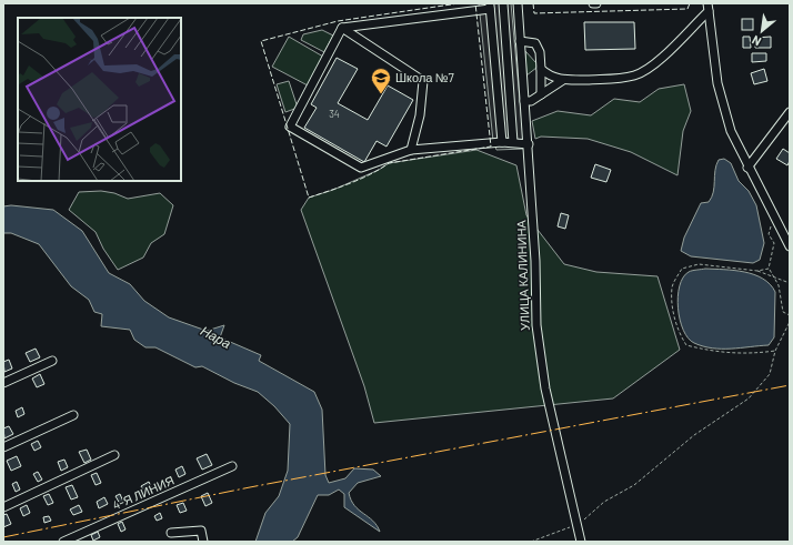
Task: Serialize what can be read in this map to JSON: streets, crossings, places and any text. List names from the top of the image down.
{
  "streets": {
    "street": ["УЛИЦА КАЛИНИНА", "4-Я ЛИНИЯ"]
  },
  "water": ["Нара"],
  "places": {
    "school or university": ["Школа №7"]
  },
  "house_numbers": ["34"],
  "north": "bottom left"
}
